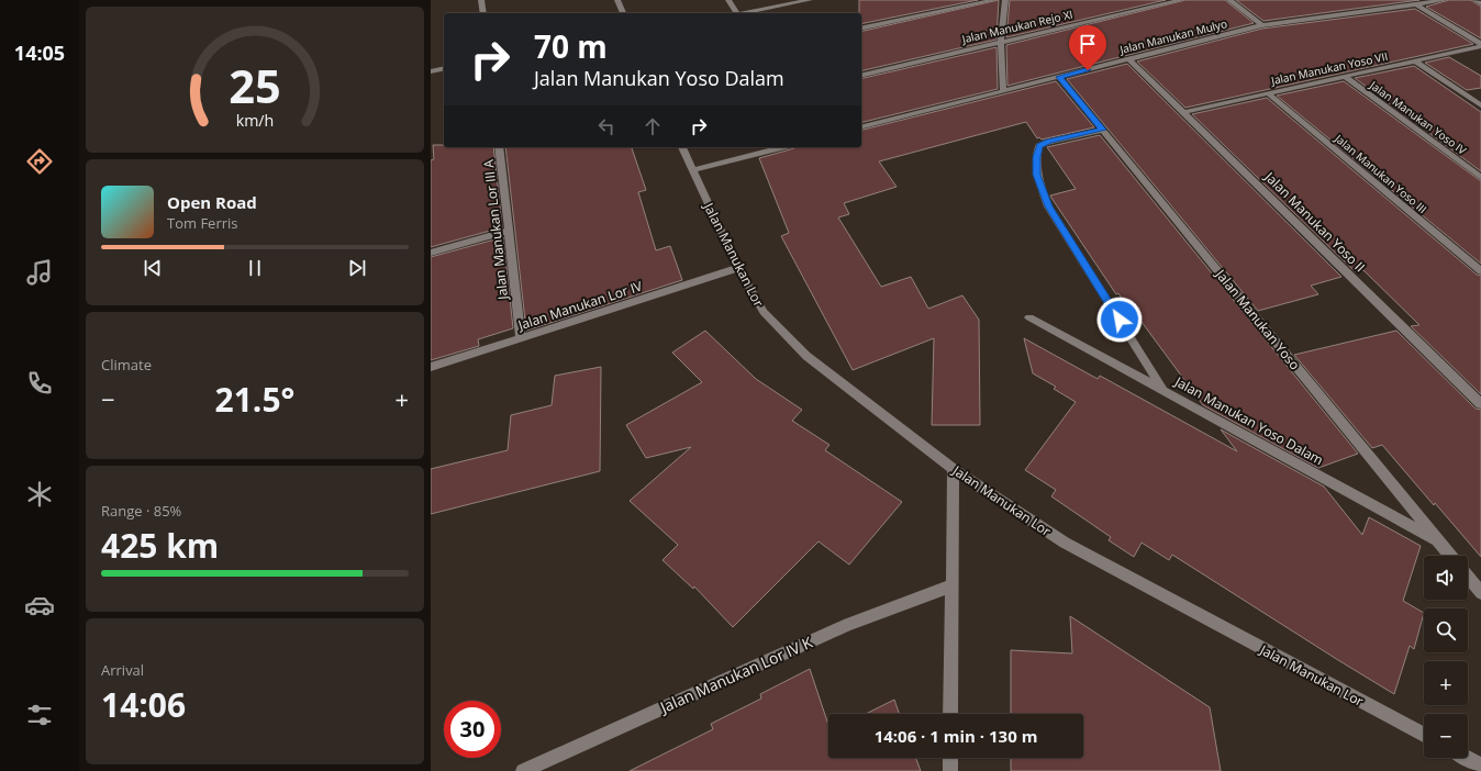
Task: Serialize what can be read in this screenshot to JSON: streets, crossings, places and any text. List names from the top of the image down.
{
  "streets": {
    "street": [
      "Jalan Manukan Rejo XI",
      "Jalan Manukan Mulyo",
      "Jalan Manukan Yoso VII",
      "Jalan Manukan Yoso IV",
      "Jalan Manukan Yoso III",
      "Jalan Manukan Yoso II",
      "Jalan Manukan Lor III A",
      "Jalan Manukan Lor",
      "Jalan Manukan Lor IV",
      "Jalan Manukan Yoso",
      "Jalan Manukan Yoso Dalam",
      "Jalan Manukan Lor IV K"
    ]
  },
  "crossings": [
    ["Jalan Manukan Mulyo", "Jalan Manukan Yoso II"],
    ["Jalan Manukan Mulyo", "Jalan Manukan Yoso"],
    ["Jalan Manukan Yoso VII", "Jalan Manukan Yoso IV"],
    ["Jalan Manukan Yoso VII", "Jalan Manukan Yoso III"],
    ["Jalan Manukan Yoso VII", "Jalan Manukan Yoso II"],
    ["Jalan Manukan Lor III A", "Jalan Manukan Lor IV"],
    ["Jalan Manukan Lor", "Jalan Manukan Lor IV"],
    ["Jalan Manukan Yoso", "Jalan Manukan Yoso Dalam"]
  ],
  "page": {
    "tabs": "14:05",
    "turn": ["70 m", "Jalan Manukan Yoso Dalam"],
    "song": ["Open Road", "Tom Ferris"],
    "tile": [
      "Climate",
      ["Range · 85%", "425 km"],
      ["Arrival", "14:06"]
    ],
    "heat": ["−", "21.5°", "+"],
    "map_buttons": ["+", "−"],
    "limit": "30",
    "trip": "14:06 · 1 min · 130 m",
    "gauge": ["25", "km/h"]
  }
}
